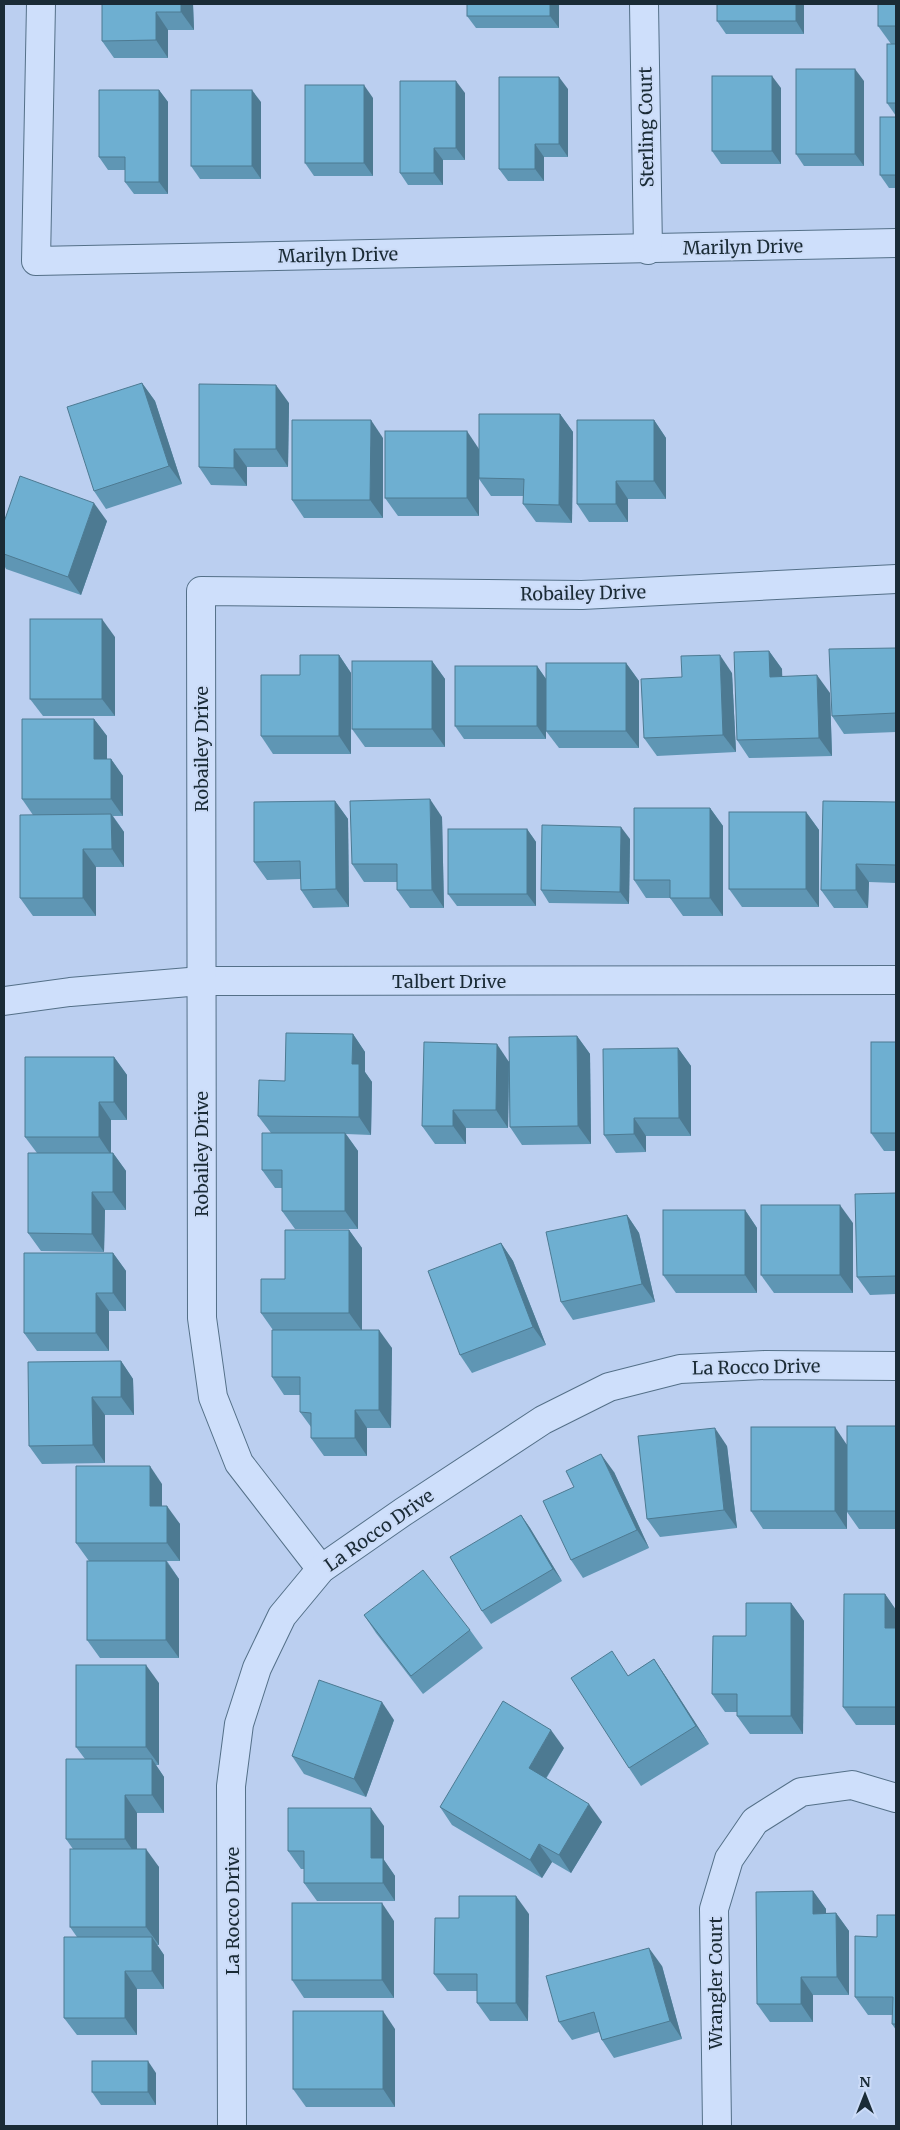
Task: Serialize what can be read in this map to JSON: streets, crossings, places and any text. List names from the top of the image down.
{
  "streets": {
    "street": [
      "Sterling Court",
      "Marilyn Drive",
      "Robailey Drive",
      "Talbert Drive",
      "La Rocco Drive",
      "Wrangler Court"
    ]
  },
  "crossings": [
    ["Sterling Court", "Marilyn Drive"],
    ["Robailey Drive", "Talbert Drive"],
    ["Robailey Drive", "La Rocco Drive"]
  ],
  "north": "top"
}
